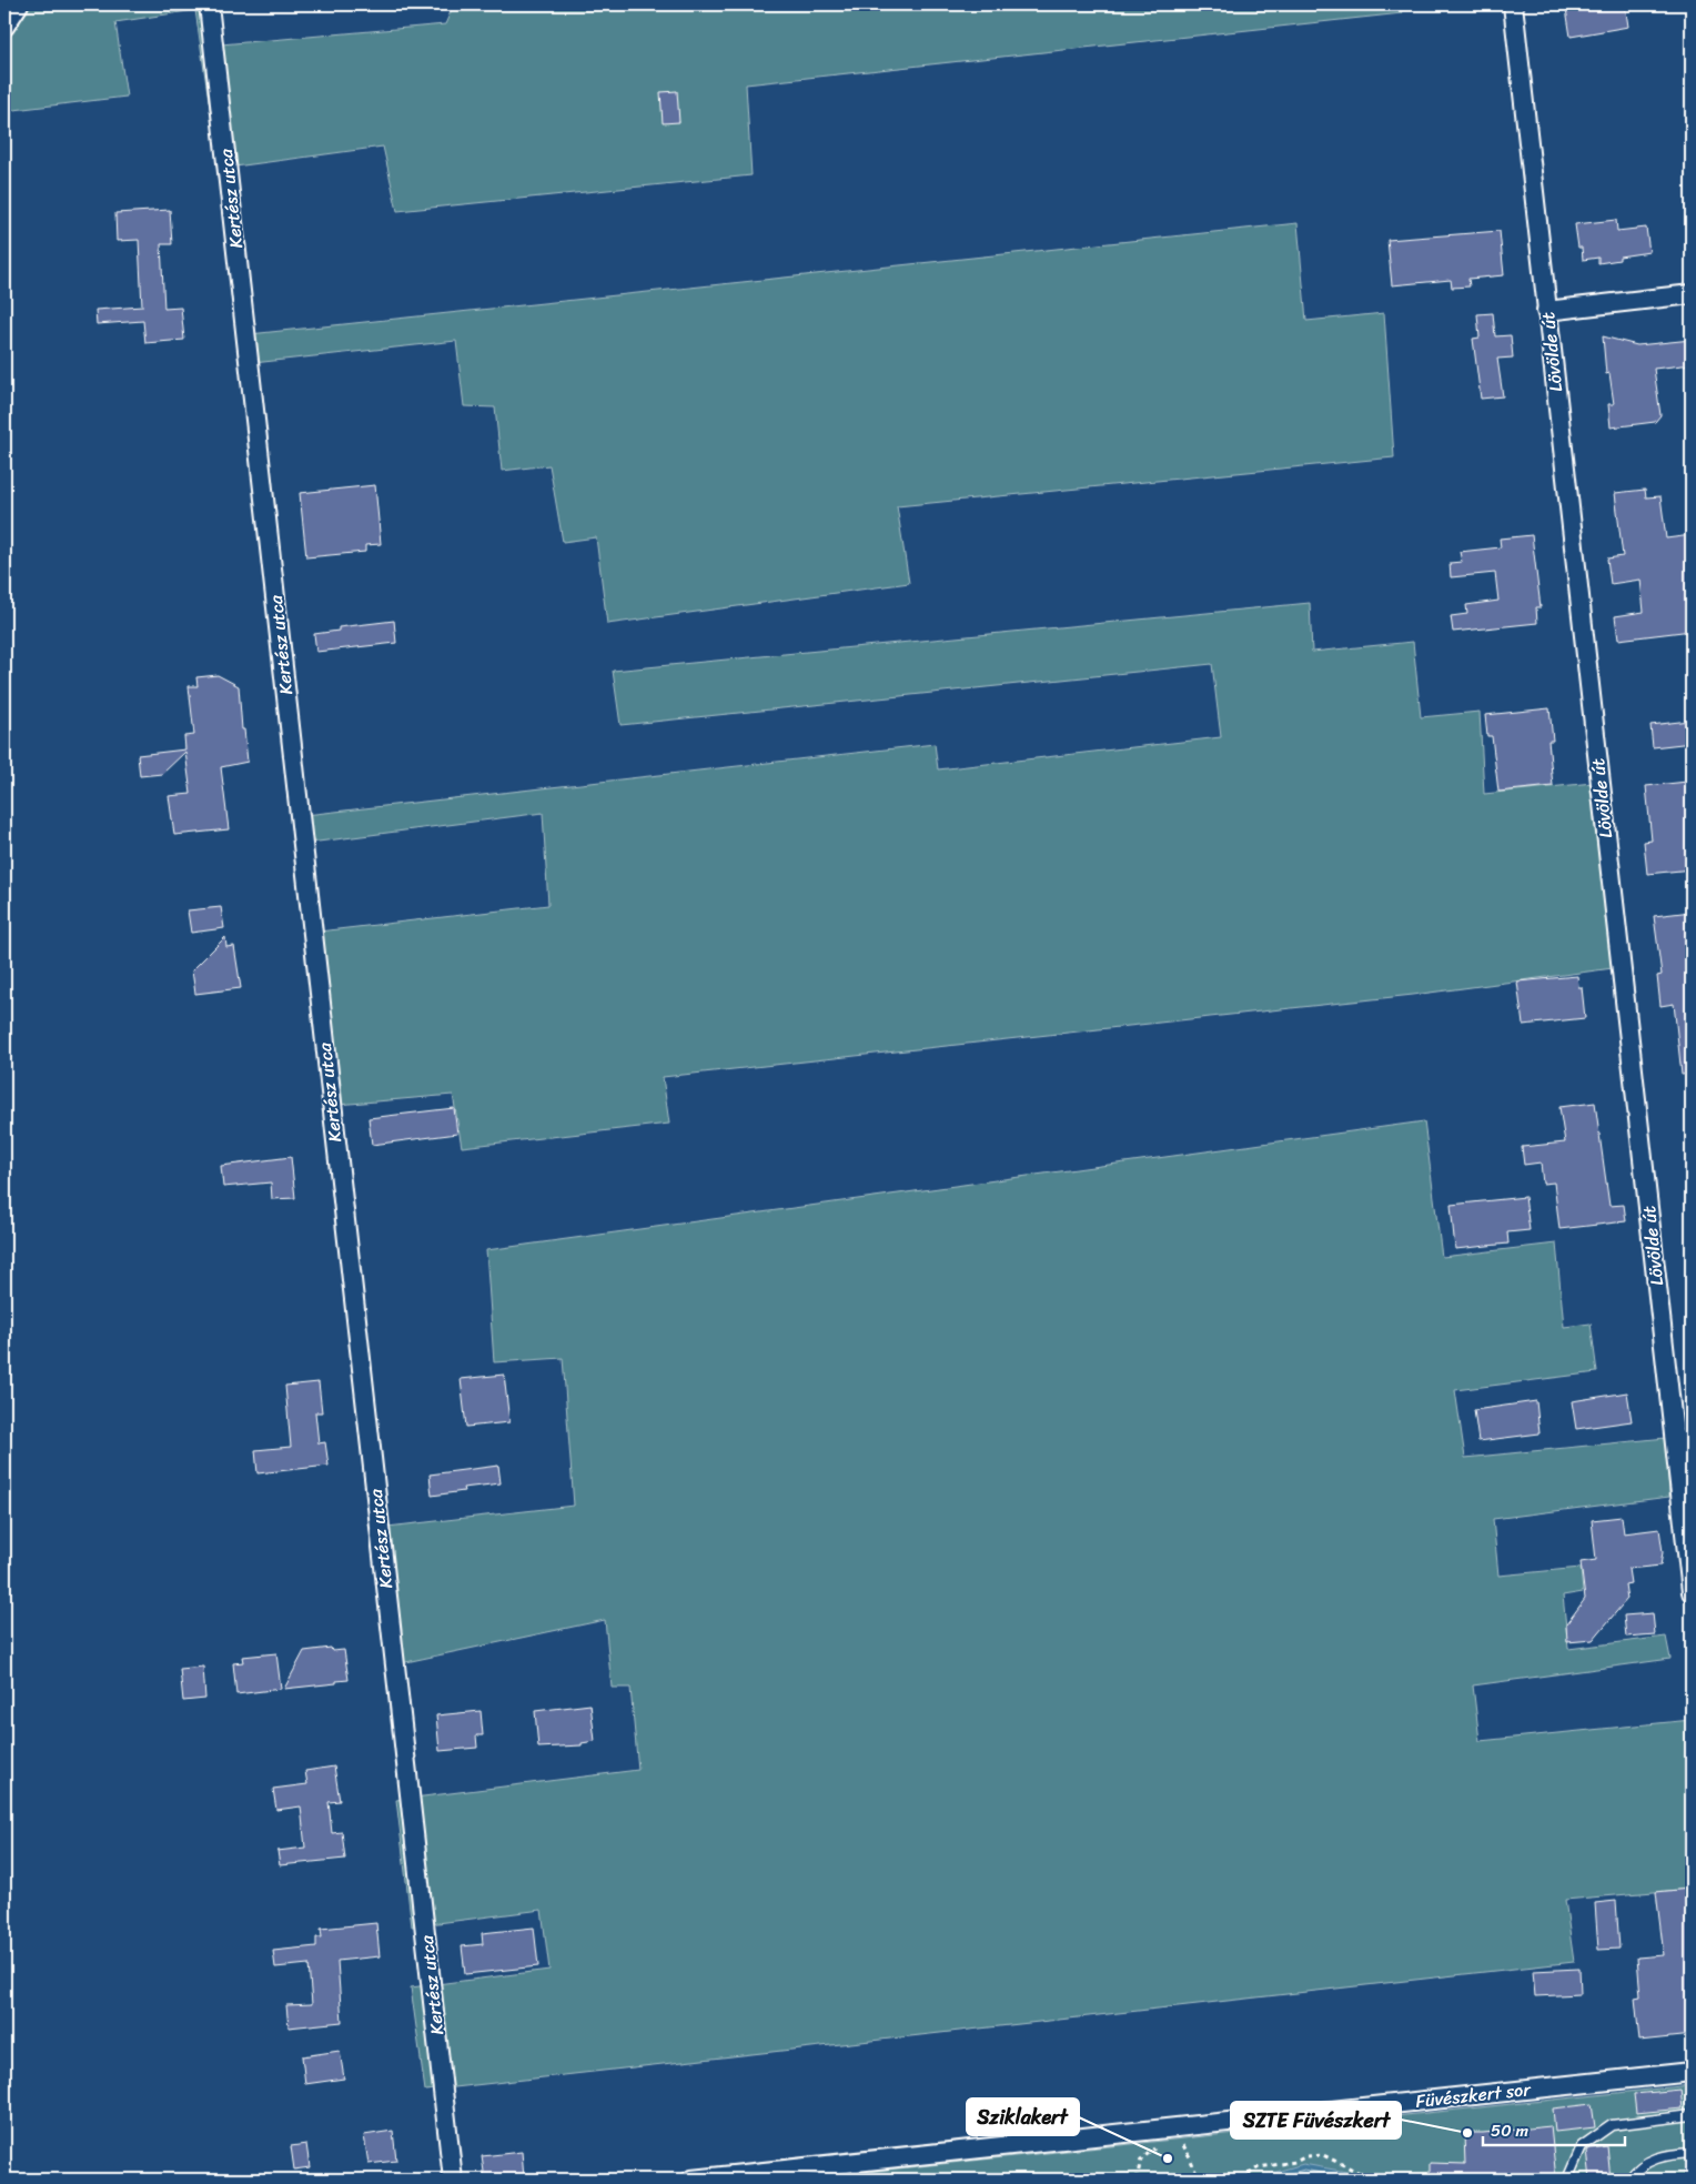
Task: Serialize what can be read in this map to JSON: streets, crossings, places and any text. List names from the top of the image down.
{
  "streets": {
    "street": ["Kertész utca", "Lövölde út", "Füvészkert sor"]
  },
  "places": ["SZTE Füvészkert", "Sziklakert"],
  "scale_bar": "50 m"
}
